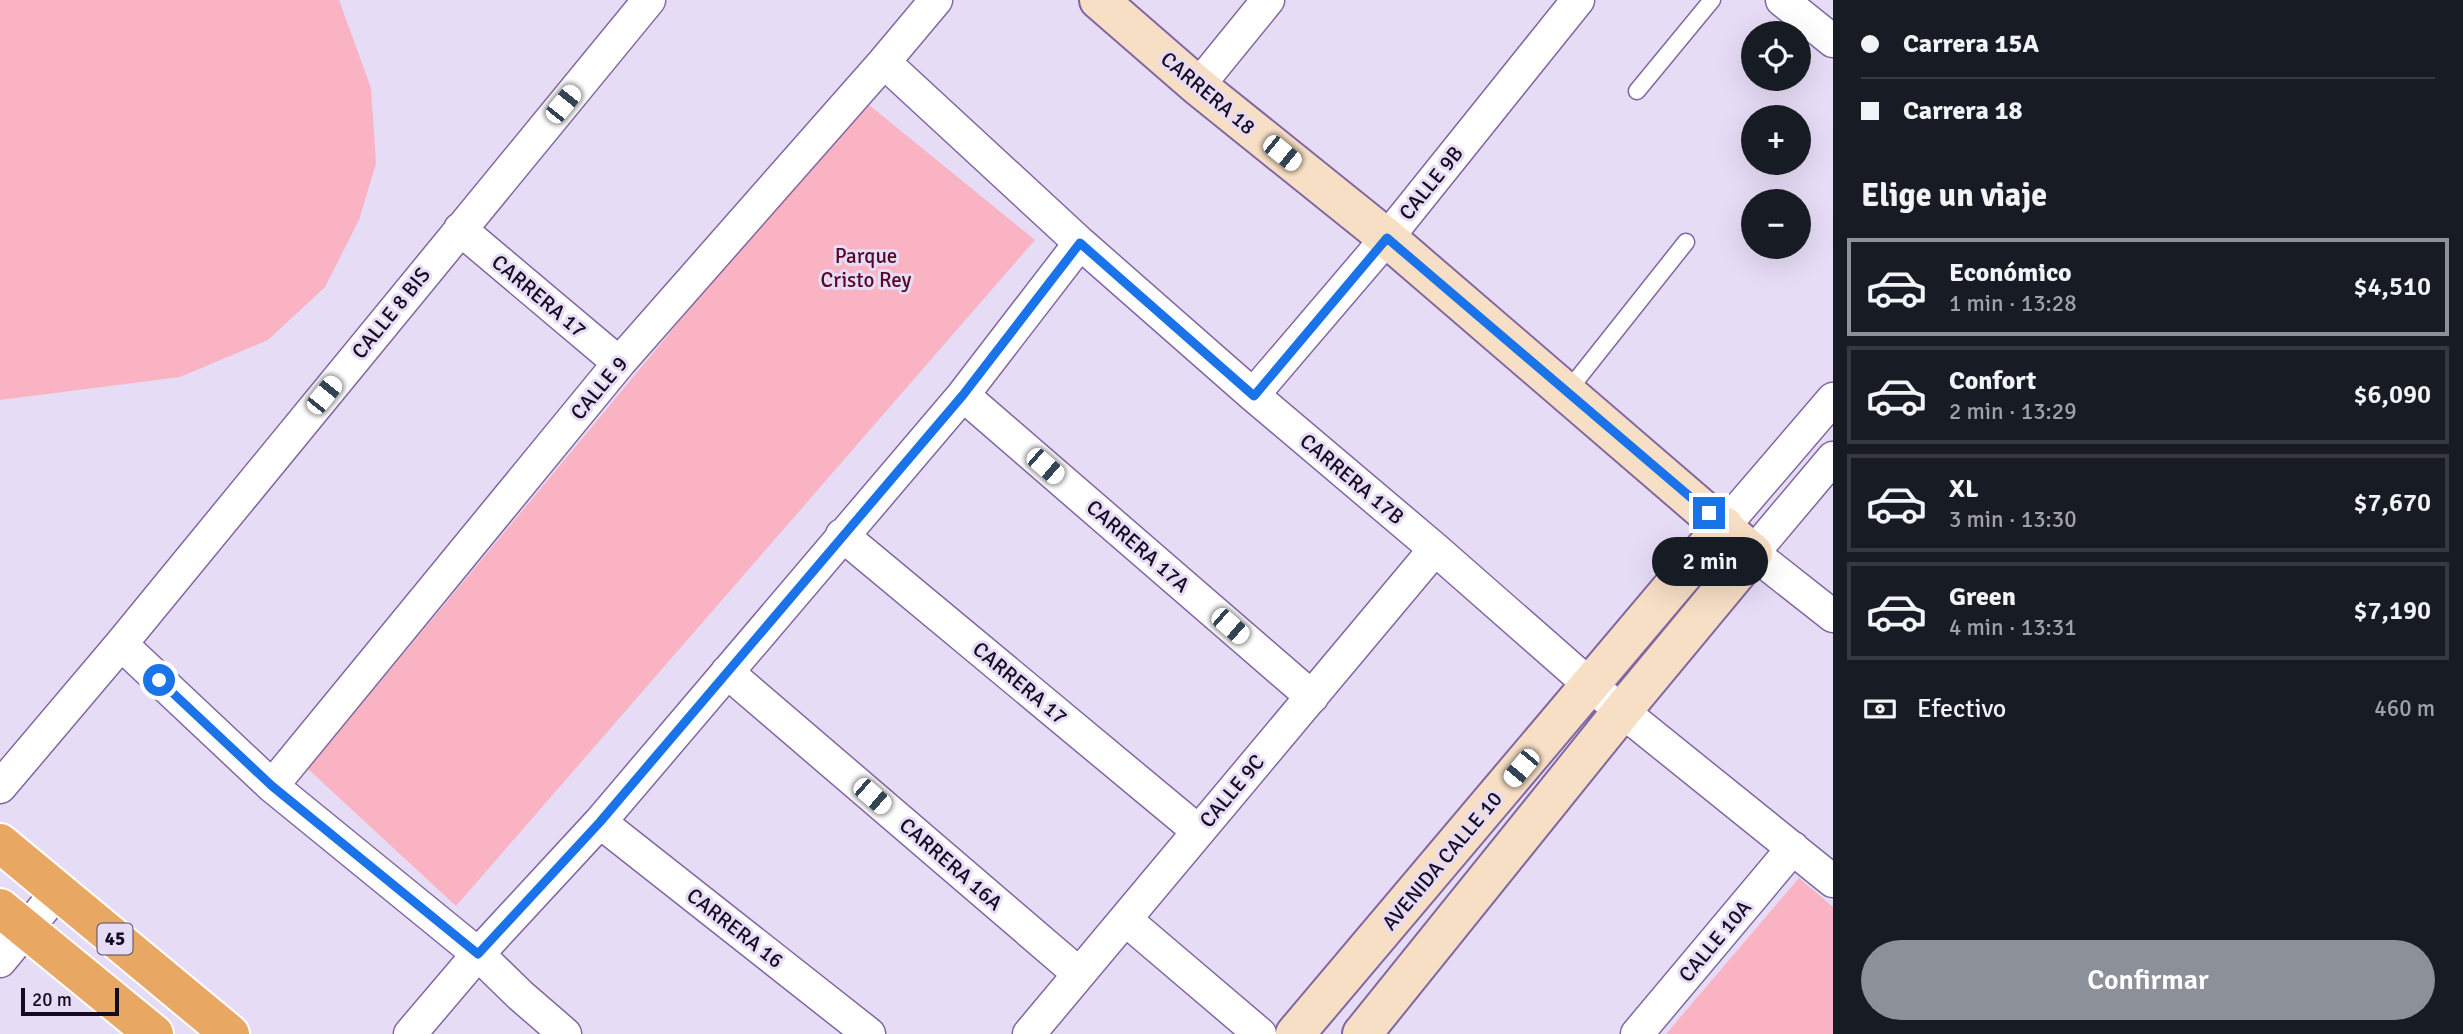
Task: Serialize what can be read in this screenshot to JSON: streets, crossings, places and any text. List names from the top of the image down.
{
  "streets": {
    "highway": ["45"],
    "main road": ["CARRERA 18", "AVENIDA CALLE 10"],
    "street": [
      "CALLE 9B",
      "CARRERA 17",
      "CALLE 8 BIS",
      "CALLE 9",
      "CARRERA 17B",
      "CARRERA 17A",
      "CALLE 9C",
      "CARRERA 16A",
      "CARRERA 16",
      "CALLE 10A"
    ]
  },
  "crossings": [
    ["CARRERA 18", "CALLE 9B"],
    ["CARRERA 18", "AVENIDA CALLE 10"],
    ["CALLE 9B", "CARRERA 17B"],
    ["CARRERA 17", "CALLE 8 BIS"],
    ["CARRERA 17", "CALLE 9"],
    ["CARRERA 17", "CALLE 9C"],
    ["CALLE 9", "CARRERA 17B"],
    ["CARRERA 17B", "CALLE 9C"],
    ["CARRERA 17B", "AVENIDA CALLE 10"],
    ["CARRERA 17B", "CALLE 10A"],
    ["CARRERA 17A", "CALLE 9C"],
    ["CALLE 9C", "CARRERA 16A"]
  ],
  "parks": ["Parque Cristo Rey"],
  "scale_bar": "20 m",
  "page": {
    "banner": ["Carrera 15A", "Carrera 18"],
    "map_buttons": ["+", "−"],
    "heading": "Elige un viaje",
    "list": [
      {
        "name": "Económico",
        "note": "1 min · 13:28",
        "value": "$4,510"
      },
      {
        "name": "Confort",
        "note": "2 min · 13:29",
        "value": "$6,090"
      },
      {
        "name": "XL",
        "note": "3 min · 13:30",
        "value": "$7,670"
      },
      {
        "name": "Green",
        "note": "4 min · 13:31",
        "value": "$7,190"
      }
    ],
    "bubble": "2 min",
    "pay": ["Efectivo", "460 m"],
    "buttons": "Confirmar",
    "scale": "20 m"
  }
}
